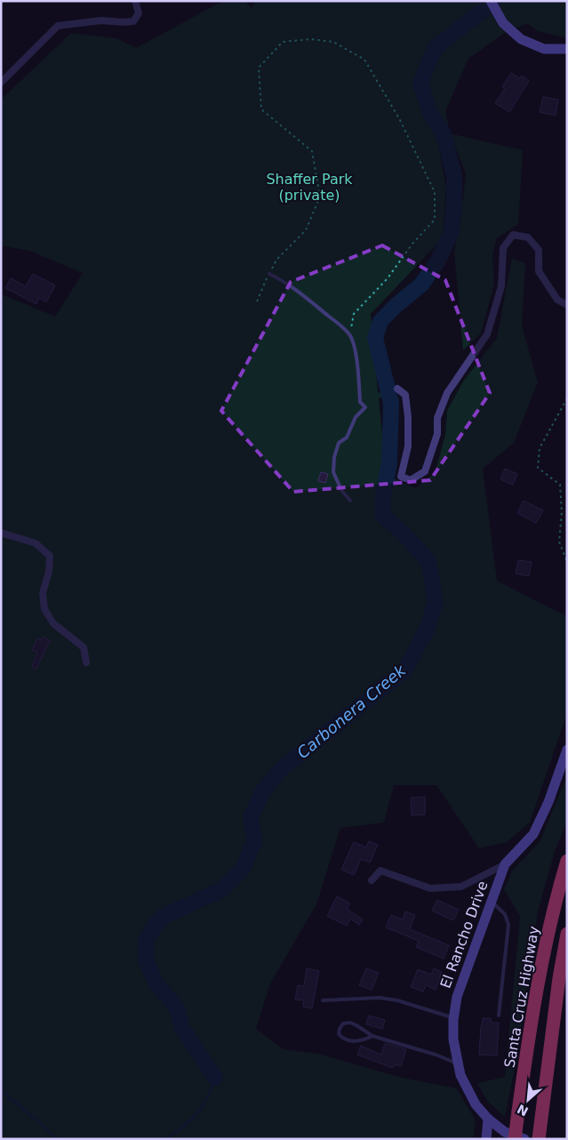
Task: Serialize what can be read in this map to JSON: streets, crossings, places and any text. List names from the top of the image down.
{
  "streets": {
    "highway": ["Santa Cruz Highway"],
    "street": ["El Rancho Drive"]
  },
  "water": ["Carbonera Creek"],
  "parks": ["Shaffer Park (private)"],
  "north": "bottom left"
}
